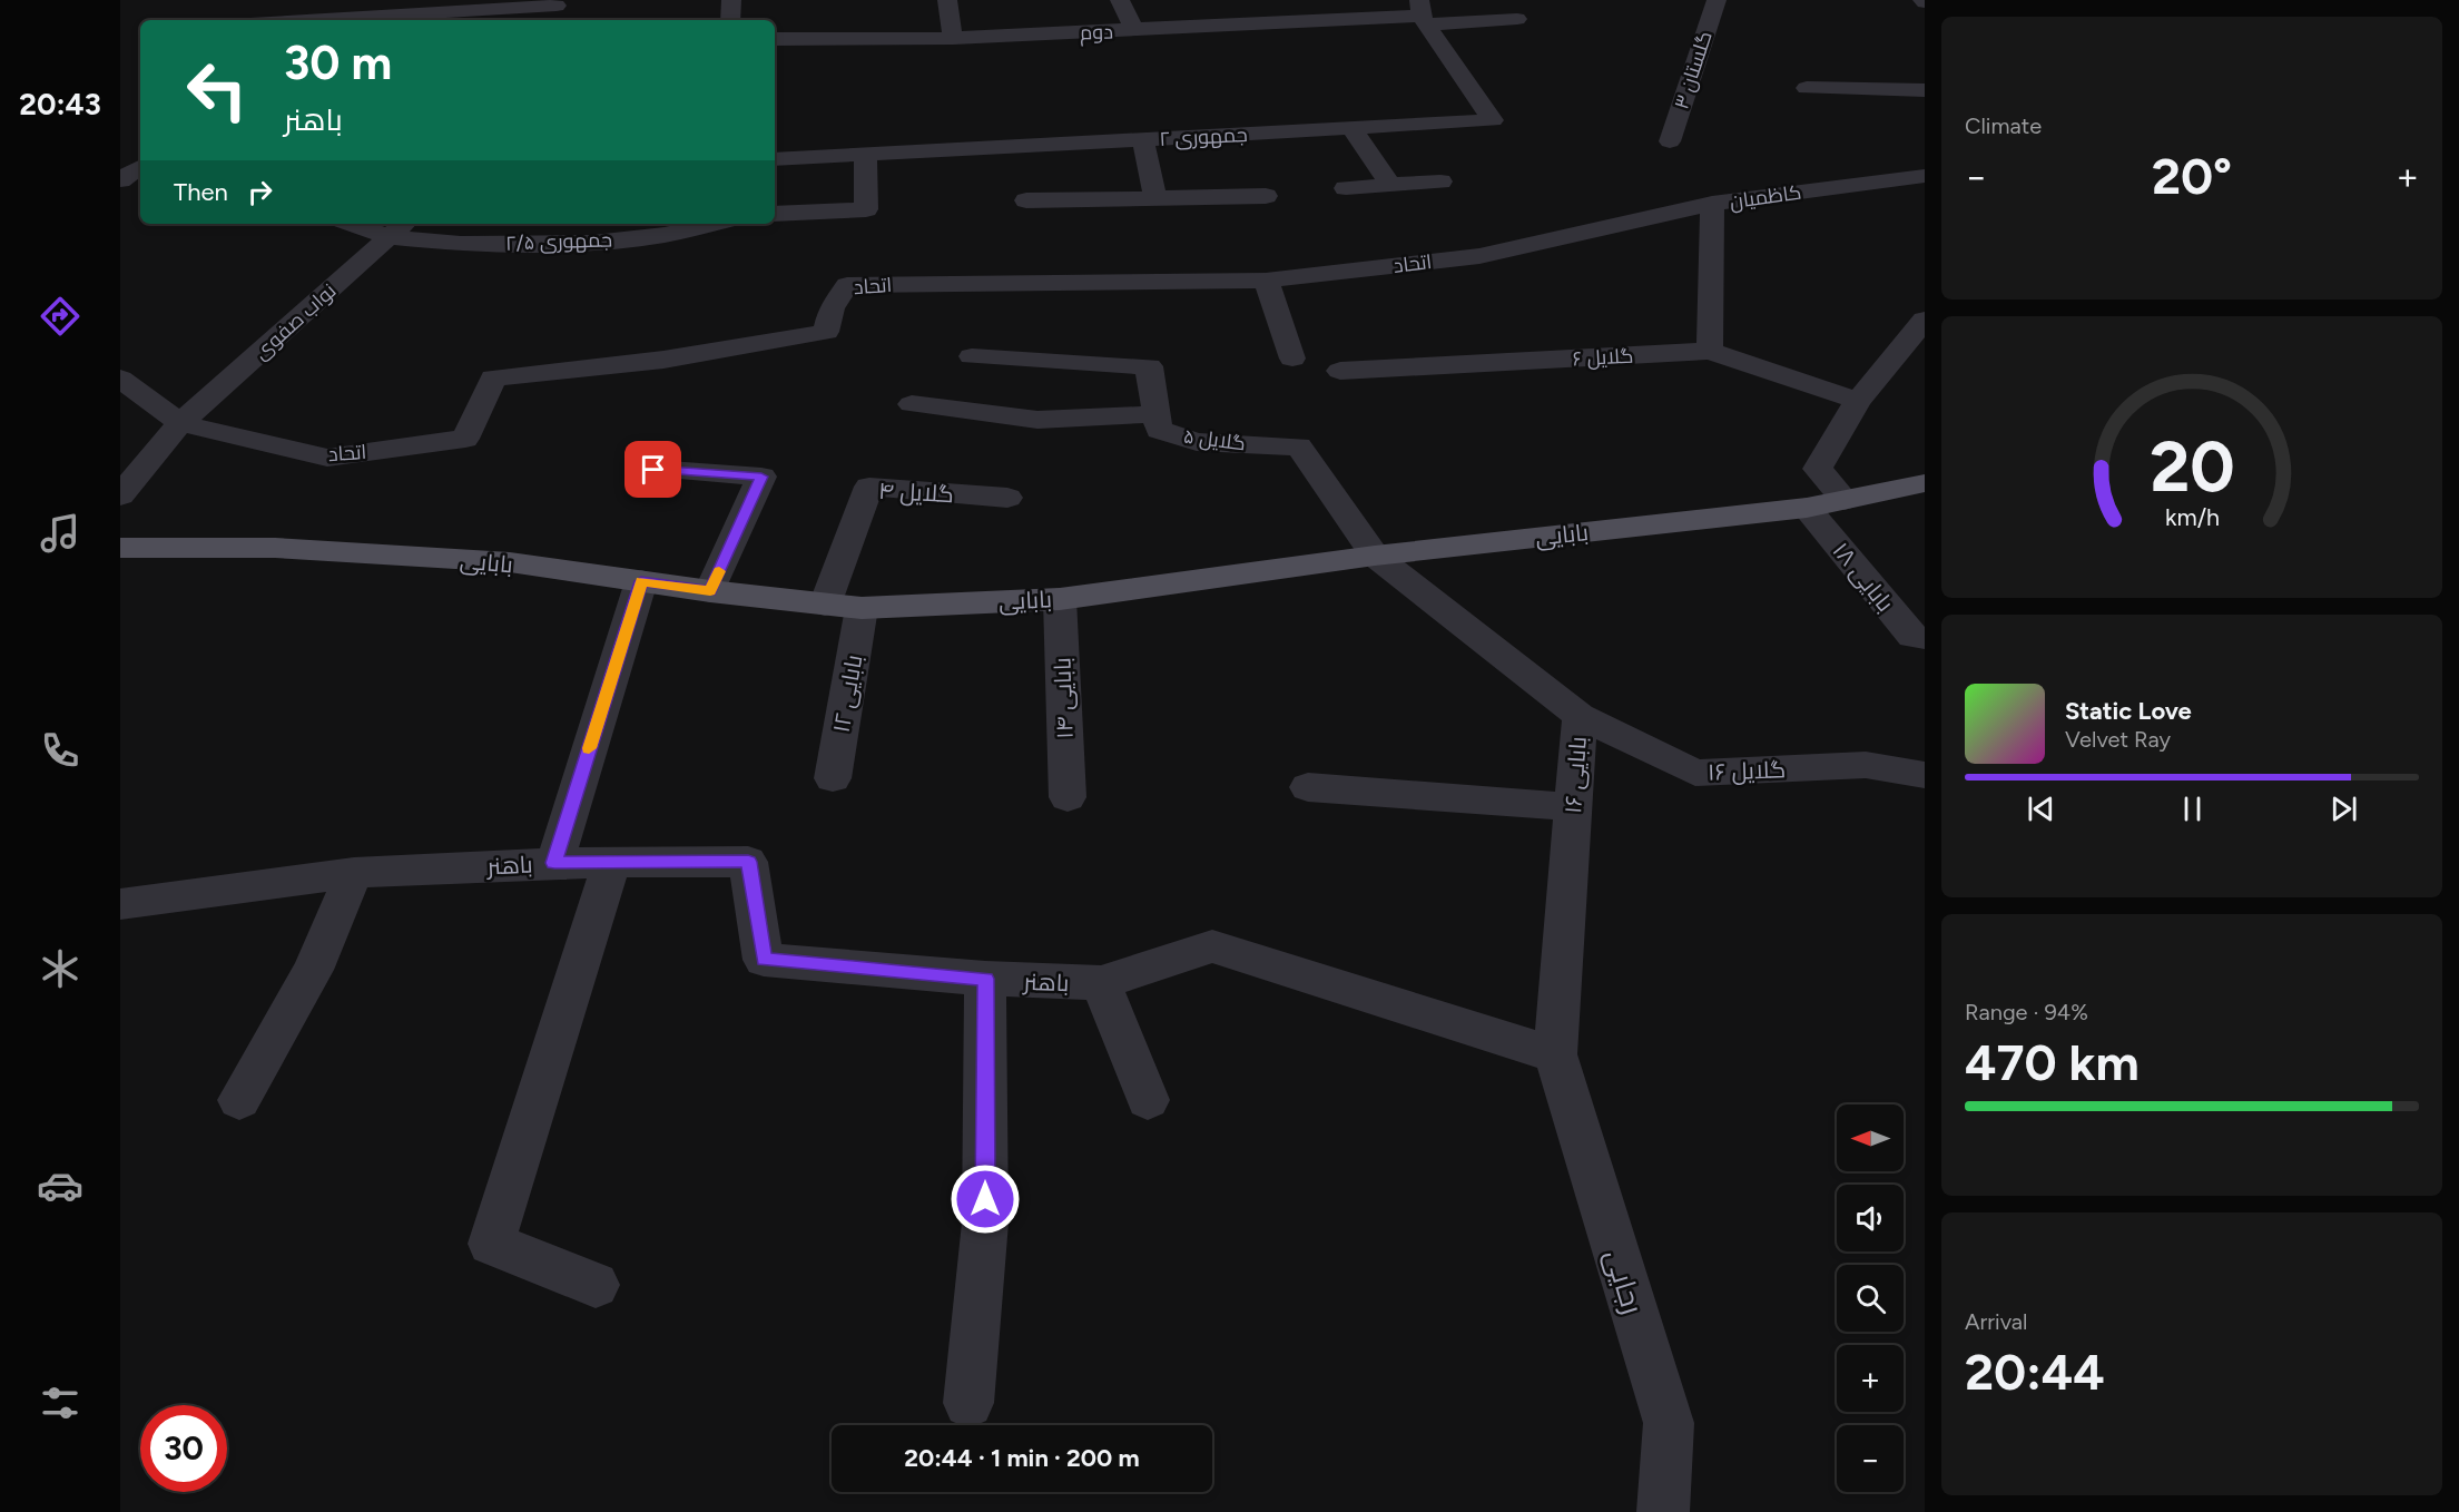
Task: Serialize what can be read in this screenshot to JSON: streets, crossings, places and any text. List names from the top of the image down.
{
  "streets": {
    "main road": ["بابایی"],
    "street": [
      "دوم",
      "گلستان ۳",
      "جمهوری ۲",
      "کاظمیان",
      "جمهوری ۲/۵",
      "اتحاد",
      "نواب صفوی",
      "گلایل ۶",
      "گلایل ۵",
      "گلایل ۴",
      "بابایی ۱۸",
      "بابایی ۱۲",
      "بابایی ۱۴",
      "گلایل ۱۶",
      "بابایی ۱۶",
      "باهنر",
      "رجایی"
    ]
  },
  "crossings": [
    ["دوم", "جمهوری ۲"],
    ["کاظمیان", "اتحاد"],
    ["کاظمیان", "گلایل ۶"],
    ["جمهوری ۲/۵", "نواب صفوی"],
    ["اتحاد", "نواب صفوی"],
    ["گلایل ۵", "بابایی"],
    ["گلایل ۵", "بابایی ۱۶"],
    ["گلایل ۴", "بابایی"],
    ["بابایی", "بابایی ۱۸"],
    ["بابایی", "بابایی ۱۲"],
    ["بابایی", "بابایی ۱۴"],
    ["بابایی", "بابایی ۱۶"],
    ["گلایل ۱۶", "بابایی ۱۶"],
    ["بابایی ۱۶", "باهنر"],
    ["بابایی ۱۶", "رجایی"],
    ["باهنر", "رجایی"]
  ],
  "north": "left",
  "page": {
    "tabs": "20:43",
    "tile": [
      "Climate",
      ["Range · 94%", "470 km"],
      ["Arrival", "20:44"]
    ],
    "turn": ["30 m", "باهنر"],
    "heat": ["−", "20°", "+"],
    "then": "Then",
    "song": ["Static Love", "Velvet Ray"],
    "map_buttons": ["+", "−"],
    "limit": "30",
    "trip": "20:44 · 1 min · 200 m",
    "gauge": ["20", "km/h"]
  }
}
